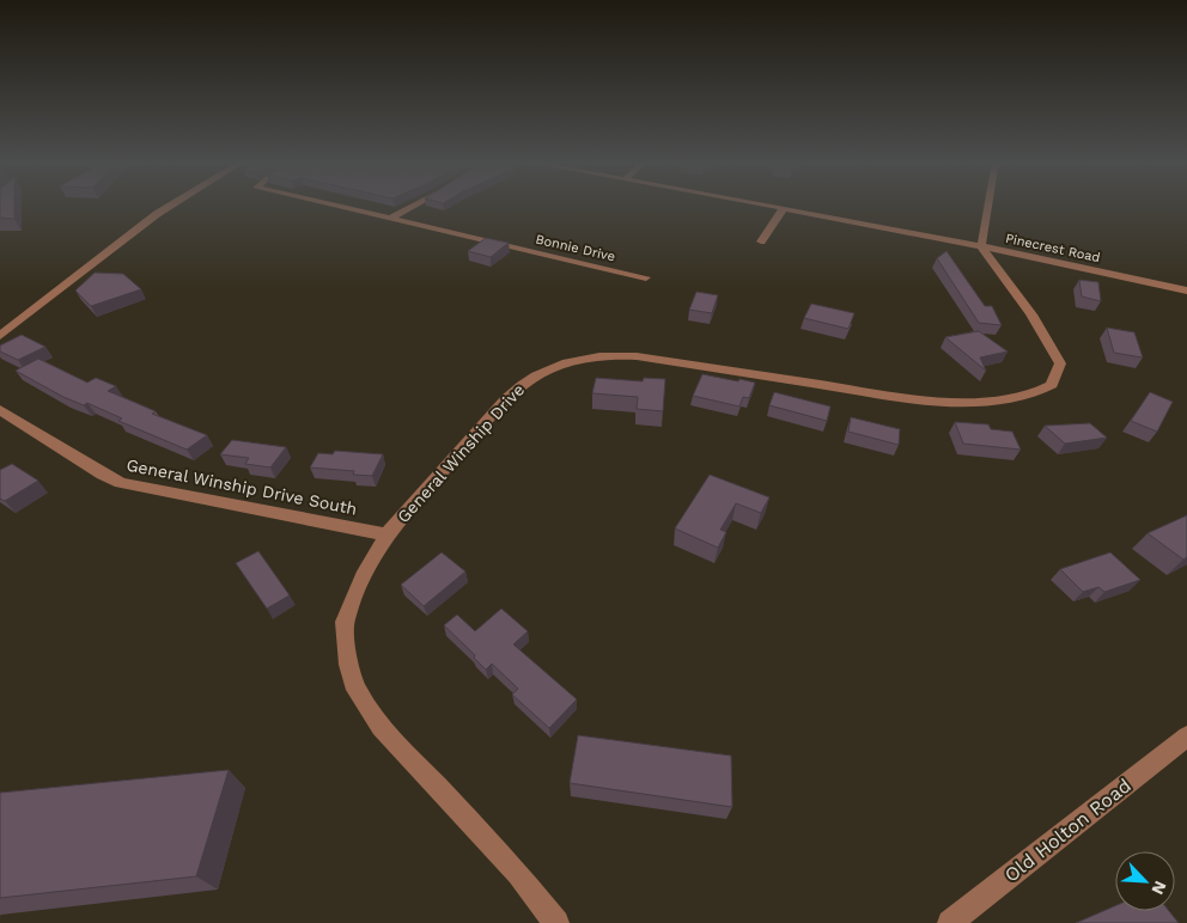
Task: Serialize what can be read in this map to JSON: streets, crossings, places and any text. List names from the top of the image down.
{
  "streets": {
    "street": [
      "Bonnie Drive",
      "Pinecrest Road",
      "General Winship Drive",
      "General Winship Drive South",
      "Old Holton Road"
    ]
  },
  "crossings": [
    ["Pinecrest Road", "General Winship Drive"],
    ["General Winship Drive", "General Winship Drive South"]
  ],
  "north": "bottom right"
}
